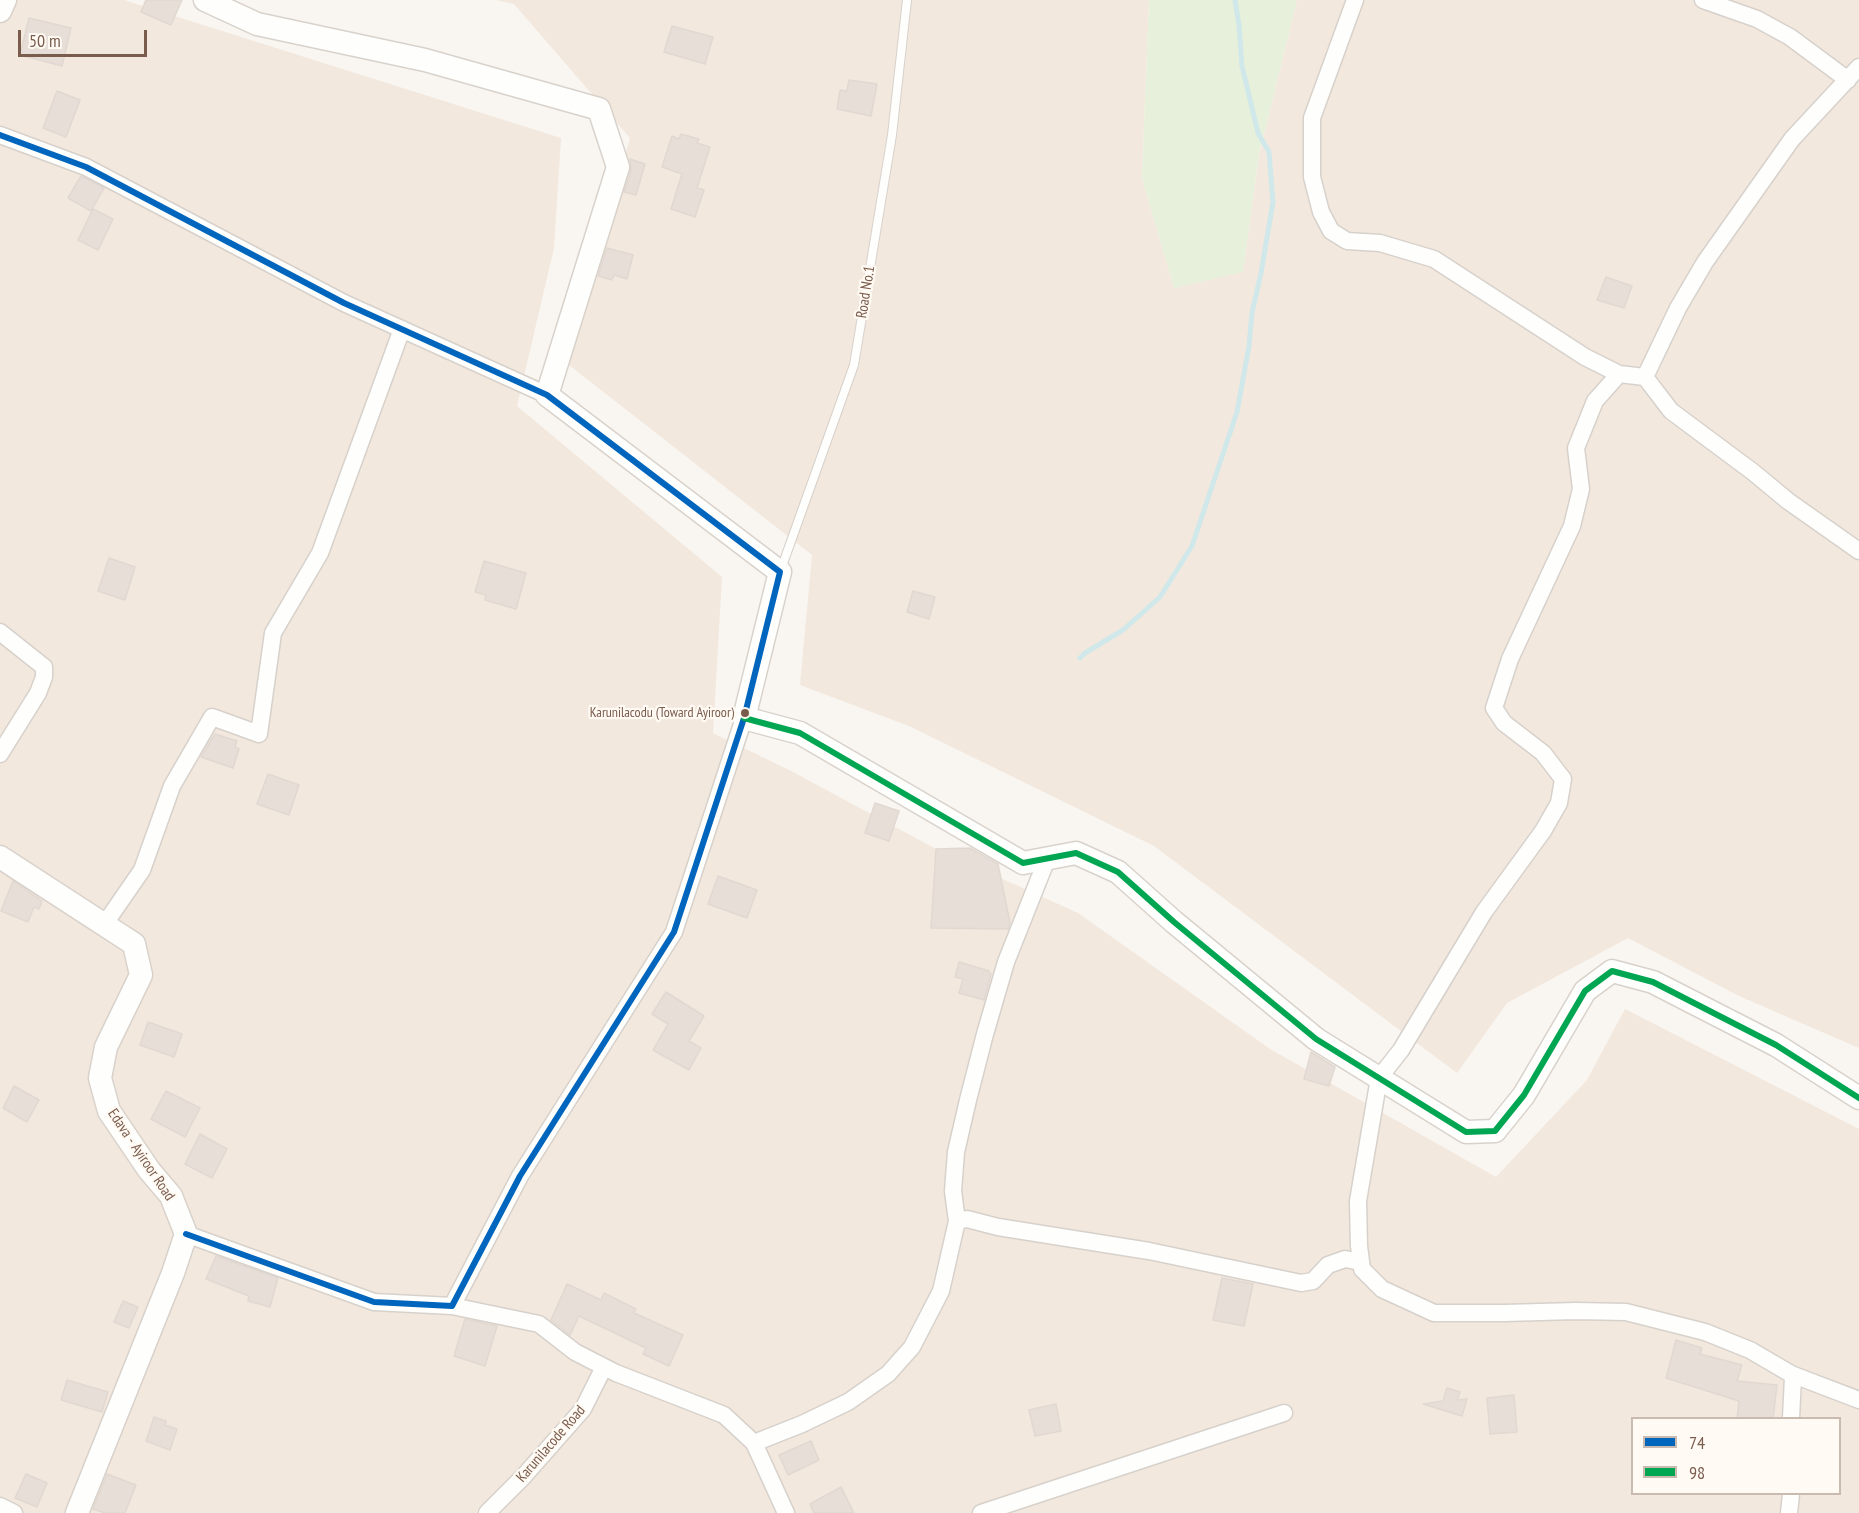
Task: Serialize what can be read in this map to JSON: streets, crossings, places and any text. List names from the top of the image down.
{
  "streets": {
    "main road": ["Edava - Ayiroor Road"],
    "street": ["Karunilacode Road"],
    "lane": ["Road No.1"]
  },
  "places": ["Karunilacodu (Toward Ayiroor)"],
  "lines": ["transit line 74", "transit line 98"],
  "legend": ["74", "98"],
  "scale_bar": "50 m"
}
